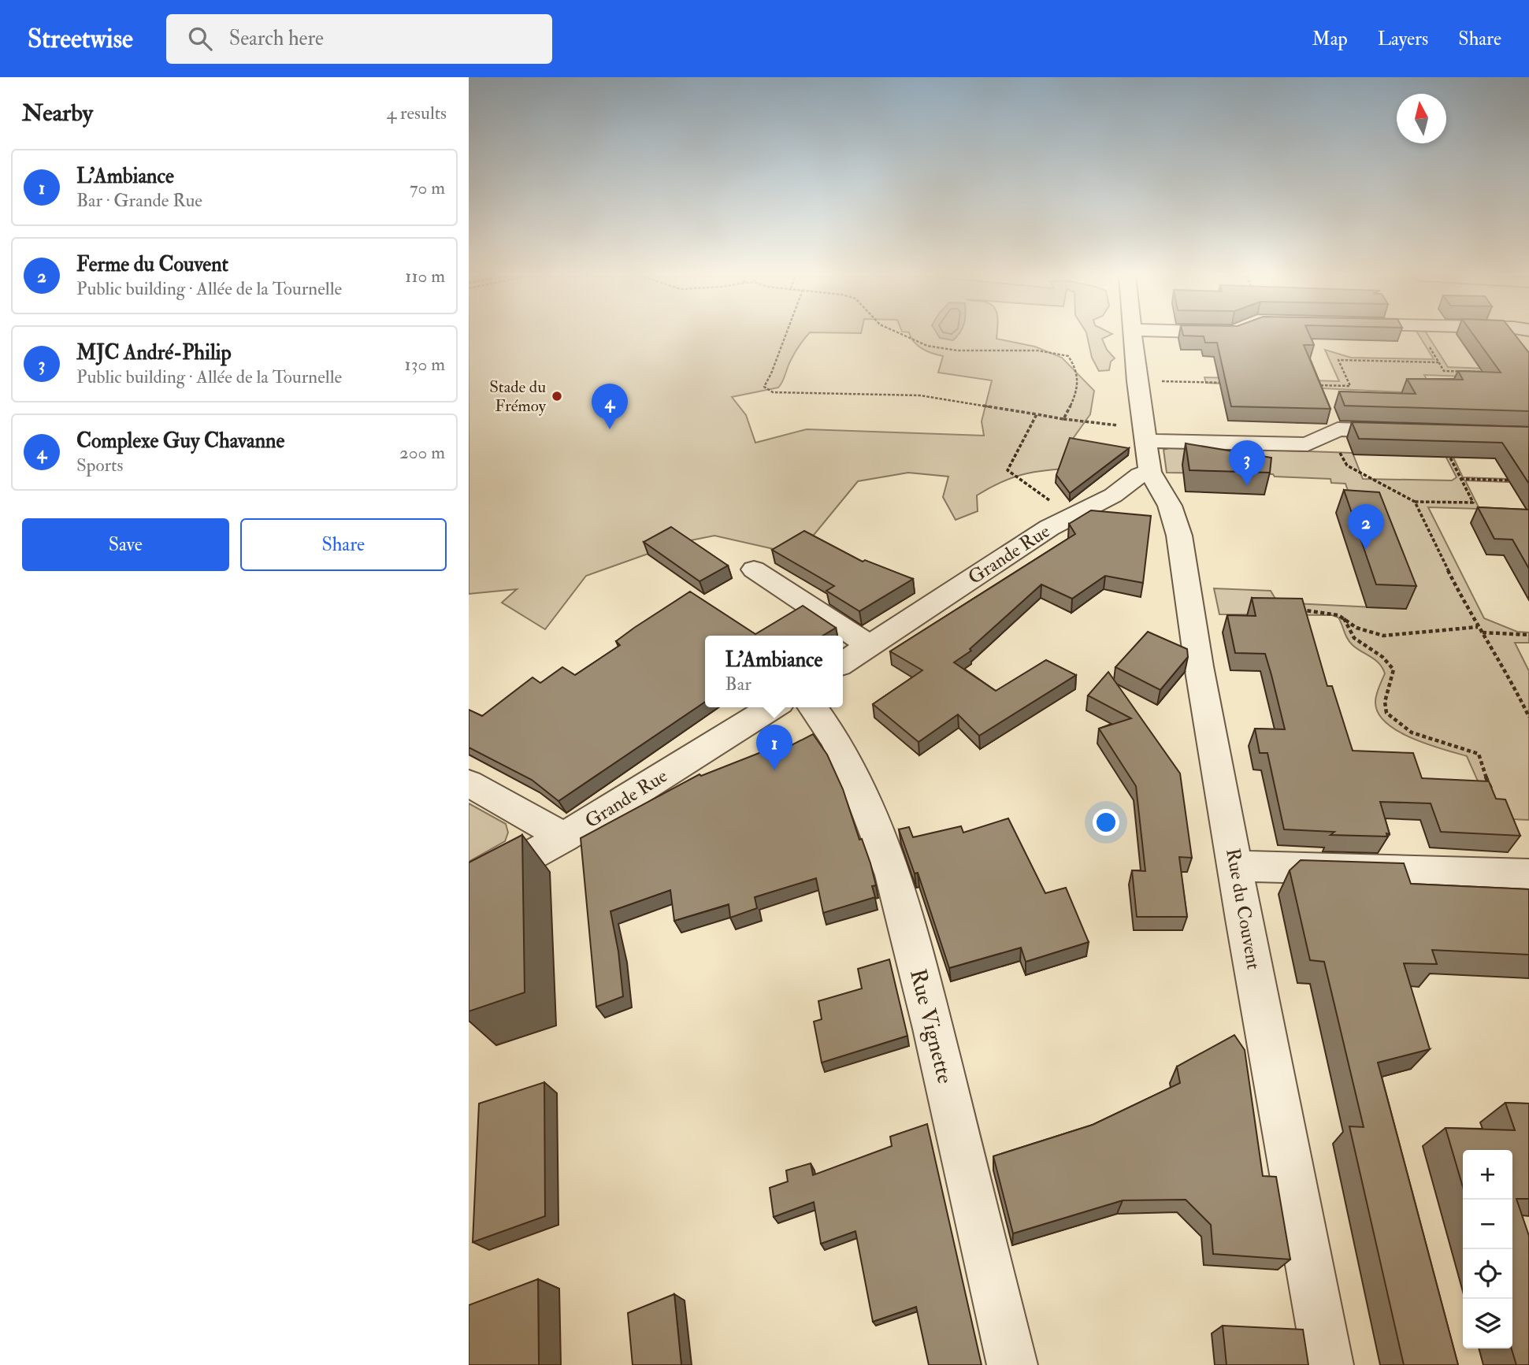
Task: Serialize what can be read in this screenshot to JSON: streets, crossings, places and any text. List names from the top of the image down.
{
  "streets": {
    "street": ["Grande Rue", "Rue du Couvent", "Rue Vignette"]
  },
  "crossings": [
    ["Grande Rue", "Rue du Couvent"]
  ],
  "places": ["Stade du Frémoy"],
  "north": "top",
  "page": {
    "header": "Streetwise",
    "search": "Search here",
    "nav": ["Map", "Layers", "Share"],
    "heading": ["Nearby", "4 results"],
    "list": [
      {
        "mark": "1",
        "name": "L'Ambiance",
        "note": "Bar · Grande Rue",
        "value": "70 m"
      },
      {
        "mark": "2",
        "name": "Ferme du Couvent",
        "note": "Public building · Allée de la Tournelle",
        "value": "110 m"
      },
      {
        "mark": "3",
        "name": "MJC André-Philip",
        "note": "Public building · Allée de la Tournelle",
        "value": "130 m"
      },
      {
        "mark": "4",
        "name": "Complexe Guy Chavanne",
        "note": "Sports",
        "value": "200 m"
      }
    ],
    "pins": [
      "4",
      "3",
      "2",
      "1"
    ],
    "buttons": ["Save", "Share"],
    "popup": ["L'Ambiance", "Bar"],
    "map_buttons": ["+", "−"]
  }
}
